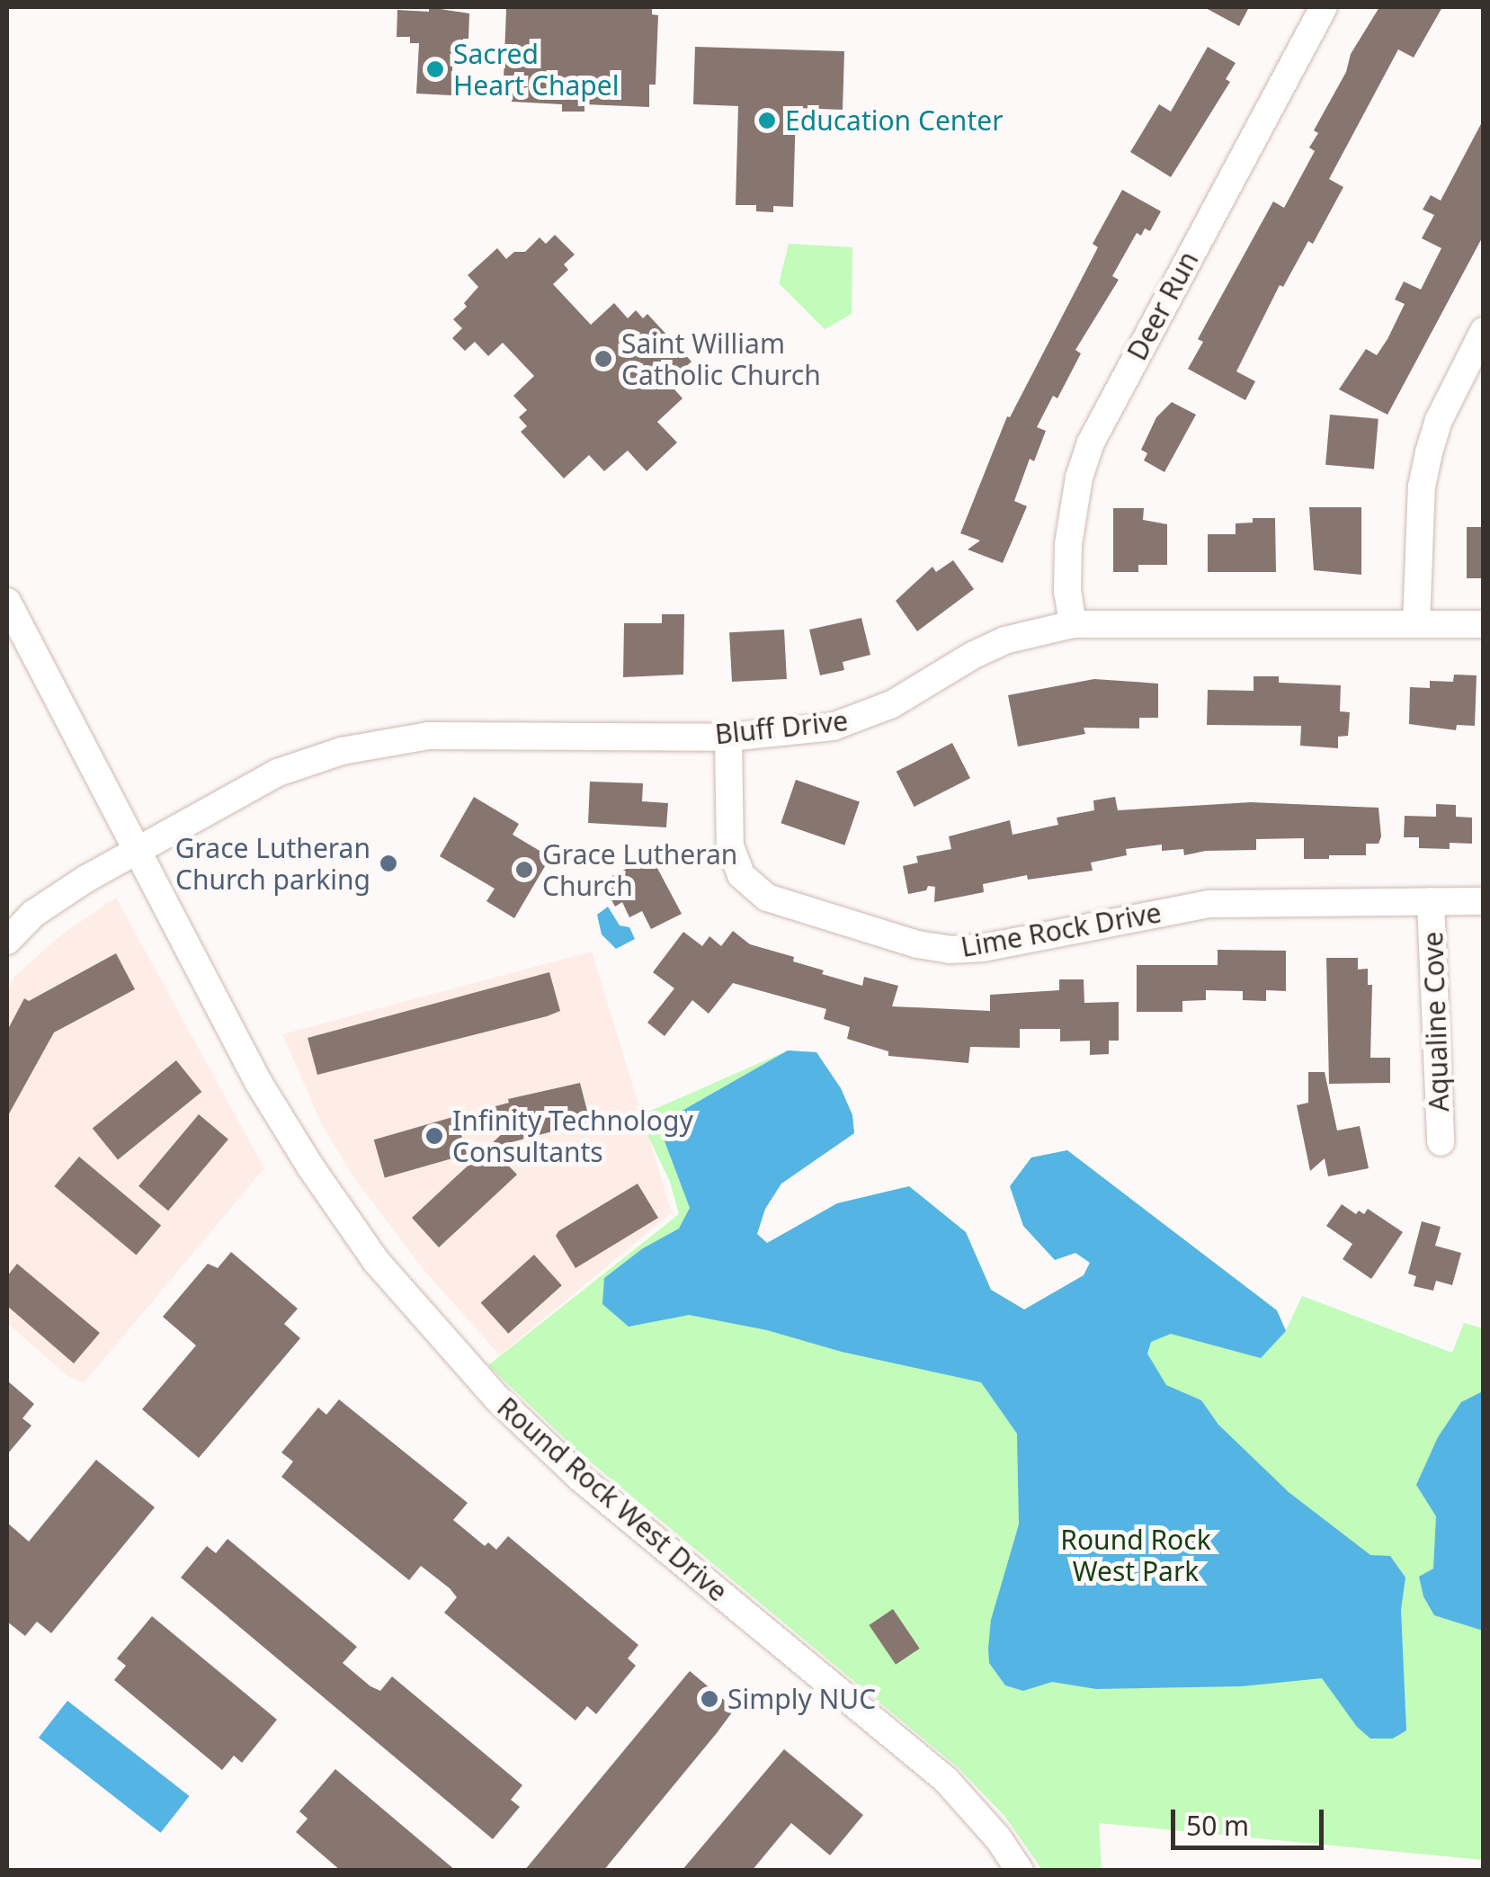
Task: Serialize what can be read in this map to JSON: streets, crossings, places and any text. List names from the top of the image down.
{
  "streets": {
    "street": [
      "Deer Run",
      "Bluff Drive",
      "Lime Rock Drive",
      "Aqualine Cove",
      "Round Rock West Drive"
    ]
  },
  "crossings": [
    ["Deer Run", "Bluff Drive"],
    ["Bluff Drive", "Lime Rock Drive"],
    ["Bluff Drive", "Round Rock West Drive"],
    ["Lime Rock Drive", "Aqualine Cove"]
  ],
  "parks": ["Round Rock West Park"],
  "places": [
    "Sacred Heart Chapel",
    "Education Center",
    "Saint William Catholic Church",
    "Grace Lutheran Church parking",
    "Grace Lutheran Church",
    "Infinity Technology Consultants",
    "Simply NUC"
  ],
  "scale_bar": "50 m"
}
